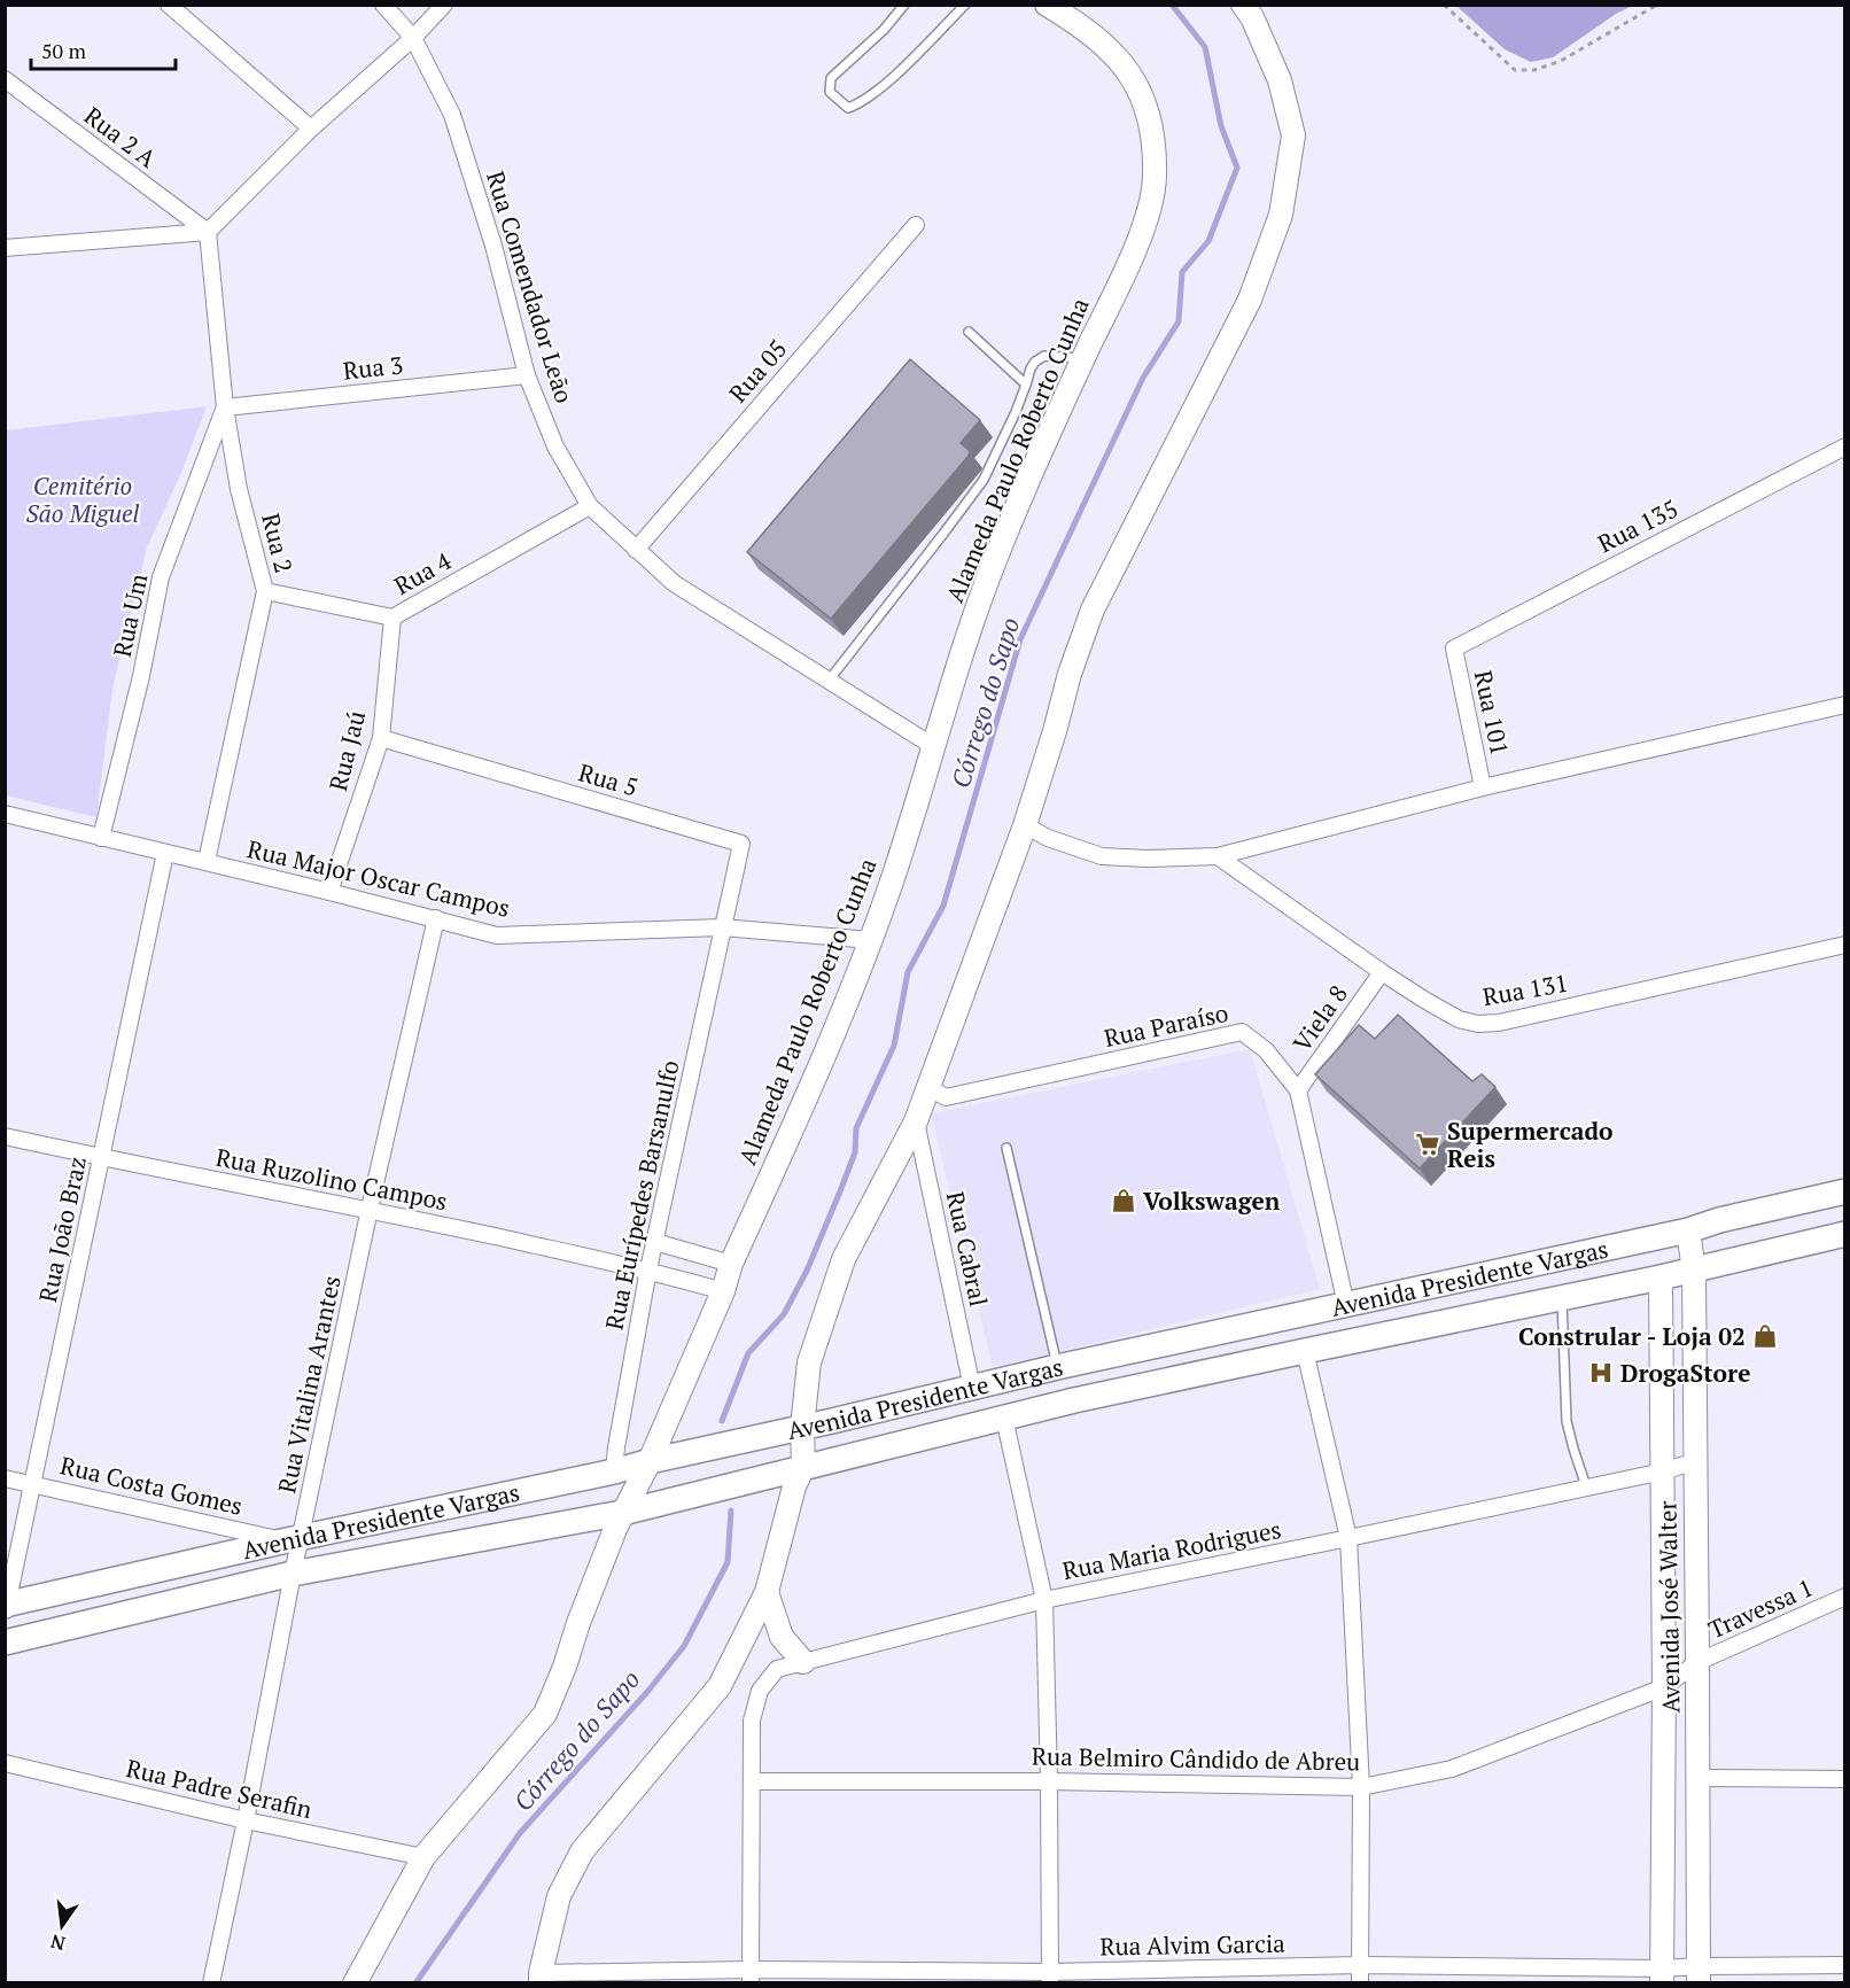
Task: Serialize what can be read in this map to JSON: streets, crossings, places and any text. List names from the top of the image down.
{
  "streets": {
    "main road": ["Avenida Presidente Vargas"],
    "street": [
      "Rua 2 A",
      "Rua Comendador Leão",
      "Rua 3",
      "Rua 05",
      "Alameda Paulo Roberto Cunha",
      "Rua 135",
      "Rua 2",
      "Rua 4",
      "Rua Um",
      "Rua 101",
      "Rua Jaú",
      "Rua 5",
      "Rua Major Oscar Campos",
      "Rua 131",
      "Viela 8",
      "Rua Paraíso",
      "Rua Ruzolino Campos",
      "Rua Eurípedes Barsanulfo",
      "Rua João Braz",
      "Rua Cabral",
      "Rua Vitalina Arantes",
      "Rua Costa Gomes",
      "Rua Maria Rodrigues",
      "Avenida José Walter",
      "Travessa 1",
      "Rua Belmiro Cândido de Abreu",
      "Rua Padre Serafin",
      "Rua Alvim Garcia"
    ]
  },
  "crossings": [
    ["Rua 2 A", "Rua 2"],
    ["Rua Comendador Leão", "Rua 3"],
    ["Rua Comendador Leão", "Rua 05"],
    ["Rua Comendador Leão", "Alameda Paulo Roberto Cunha"],
    ["Rua Comendador Leão", "Rua 4"],
    ["Rua 3", "Rua 2"],
    ["Rua 3", "Rua Um"],
    ["Alameda Paulo Roberto Cunha", "Rua Major Oscar Campos"],
    ["Alameda Paulo Roberto Cunha", "Rua Ruzolino Campos"],
    ["Alameda Paulo Roberto Cunha", "Avenida Presidente Vargas"],
    ["Alameda Paulo Roberto Cunha", "Rua Padre Serafin"],
    ["Rua 135", "Rua 101"],
    ["Rua 2", "Rua 4"],
    ["Rua 2", "Rua Um"],
    ["Rua 2", "Rua Major Oscar Campos"],
    ["Rua 4", "Rua Jaú"],
    ["Rua Um", "Rua Major Oscar Campos"],
    ["Rua Jaú", "Rua 5"],
    ["Rua Jaú", "Rua Major Oscar Campos"],
    ["Rua 5", "Rua Major Oscar Campos"],
    ["Rua 5", "Rua Eurípedes Barsanulfo"],
    ["Rua Major Oscar Campos", "Rua Eurípedes Barsanulfo"],
    ["Rua Major Oscar Campos", "Rua João Braz"],
    ["Rua Major Oscar Campos", "Rua Vitalina Arantes"],
    ["Rua 131", "Viela 8"],
    ["Viela 8", "Rua Paraíso"],
    ["Rua Paraíso", "Avenida Presidente Vargas"],
    ["Rua Ruzolino Campos", "Rua Eurípedes Barsanulfo"],
    ["Rua Ruzolino Campos", "Rua João Braz"],
    ["Rua Ruzolino Campos", "Rua Vitalina Arantes"],
    ["Rua Eurípedes Barsanulfo", "Avenida Presidente Vargas"],
    ["Rua João Braz", "Avenida Presidente Vargas"],
    ["Rua João Braz", "Rua Costa Gomes"],
    ["Rua Cabral", "Avenida Presidente Vargas"],
    ["Avenida Presidente Vargas", "Rua Vitalina Arantes"],
    ["Avenida Presidente Vargas", "Rua Costa Gomes"],
    ["Avenida Presidente Vargas", "Avenida José Walter"],
    ["Rua Vitalina Arantes", "Rua Costa Gomes"],
    ["Rua Vitalina Arantes", "Rua Padre Serafin"],
    ["Rua Maria Rodrigues", "Avenida José Walter"],
    ["Rua Maria Rodrigues", "Rua Belmiro Cândido de Abreu"],
    ["Rua Maria Rodrigues", "Rua Alvim Garcia"],
    ["Avenida José Walter", "Travessa 1"],
    ["Avenida José Walter", "Rua Belmiro Cândido de Abreu"],
    ["Avenida José Walter", "Rua Alvim Garcia"],
    ["Travessa 1", "Rua Belmiro Cândido de Abreu"]
  ],
  "water": ["Córrego do Sapo"],
  "parks": ["Cemitério São Miguel"],
  "places": {
    "supermarket": ["Supermercado Reis"],
    "shop": ["Volkswagen", "Constrular - Loja 02"],
    "hospital": ["DrogaStore"]
  },
  "scale_bar": "50 m",
  "north": "bottom"
}
